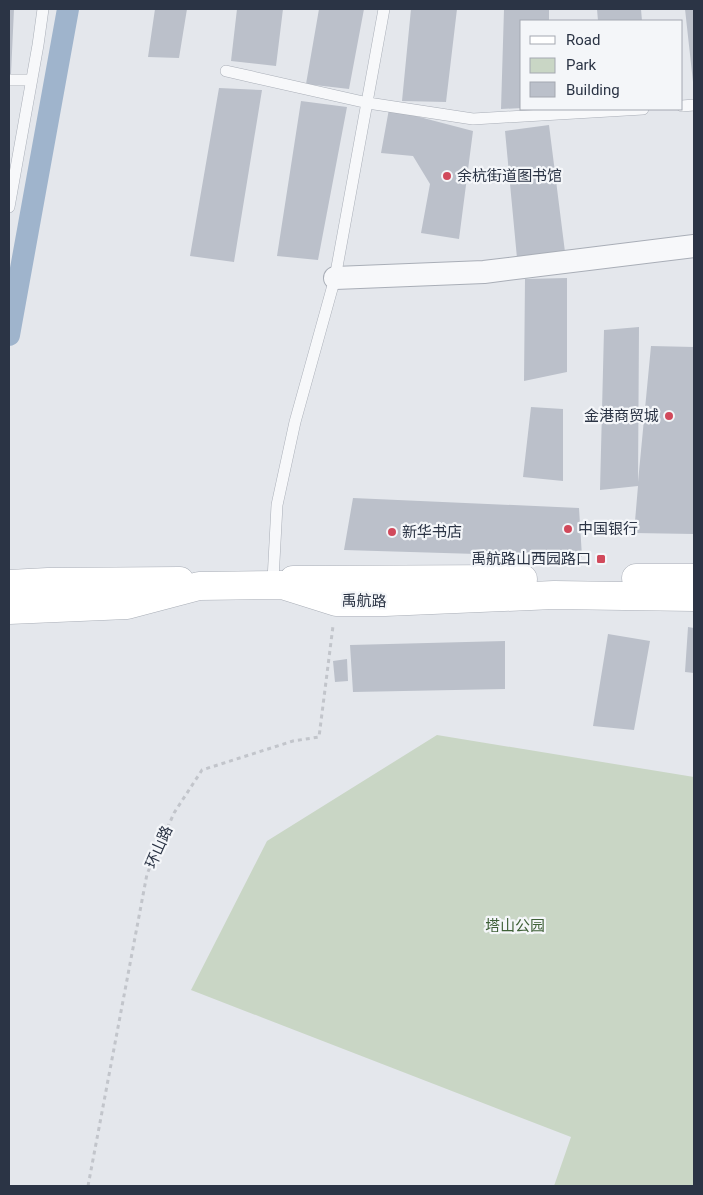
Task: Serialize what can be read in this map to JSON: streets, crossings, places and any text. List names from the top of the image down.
{
  "streets": {
    "main road": ["禹航路"],
    "path": ["环山路"]
  },
  "crossings": [
    ["禹航路", "环山路"]
  ],
  "parks": ["塔山公园"],
  "places": {
    "other": [
      "余杭街道图书馆",
      "金港商贸城",
      "中国银行",
      "新华书店"
    ],
    "transit": ["禹航路山西园路口"]
  },
  "legend": ["Road", "Park", "Building"]
}
